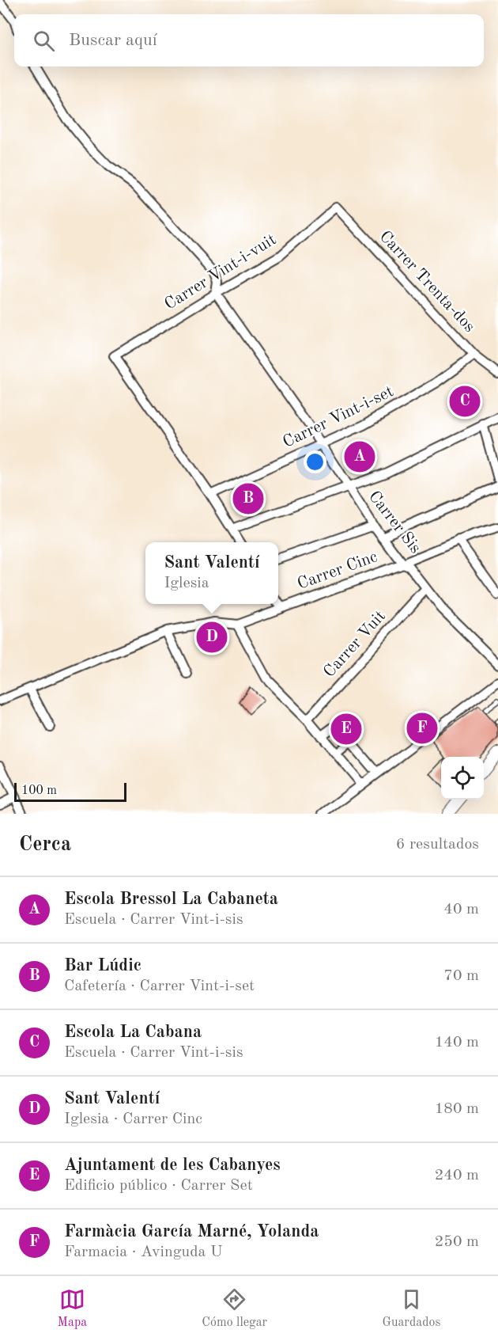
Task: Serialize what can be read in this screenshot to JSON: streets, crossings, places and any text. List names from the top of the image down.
{
  "streets": {
    "street": [
      "Carrer Vint-i-vuit",
      "Carrer Trenta-dos",
      "Carrer Vint-i-set",
      "Carrer Sis",
      "Carrer Cinc",
      "Carrer Vuit"
    ]
  },
  "crossings": [
    ["Carrer Vint-i-vuit", "Carrer Trenta-dos"],
    ["Carrer Vint-i-vuit", "Carrer Vint-i-set"],
    ["Carrer Vint-i-vuit", "Carrer Sis"],
    ["Carrer Trenta-dos", "Carrer Vint-i-set"],
    ["Carrer Vint-i-set", "Carrer Sis"],
    ["Carrer Sis", "Carrer Cinc"],
    ["Carrer Sis", "Carrer Vuit"]
  ],
  "scale_bar": "100 m",
  "page": {
    "search": "Buscar aquí",
    "pins": [
      "C",
      "A",
      "B",
      "D",
      "F",
      "E"
    ],
    "popup": ["Sant Valentí", "Iglesia"],
    "scale": "100 m",
    "heading": ["Cerca", "6 resultados"],
    "list": [
      {
        "mark": "A",
        "name": "Escola Bressol La Cabaneta",
        "note": "Escuela · Carrer Vint-i-sis",
        "value": "40 m"
      },
      {
        "mark": "B",
        "name": "Bar Lúdic",
        "note": "Cafetería · Carrer Vint-i-set",
        "value": "70 m"
      },
      {
        "mark": "C",
        "name": "Escola La Cabana",
        "note": "Escuela · Carrer Vint-i-sis",
        "value": "140 m"
      },
      {
        "mark": "D",
        "name": "Sant Valentí",
        "note": "Iglesia · Carrer Cinc",
        "value": "180 m"
      },
      {
        "mark": "E",
        "name": "Ajuntament de les Cabanyes",
        "note": "Edificio público · Carrer Set",
        "value": "240 m"
      },
      {
        "mark": "F",
        "name": "Farmàcia García Marné, Yolanda",
        "note": "Farmacia · Avinguda U",
        "value": "250 m"
      }
    ],
    "nav": ["Mapa", "Cómo llegar", "Guardados"]
  }
}
